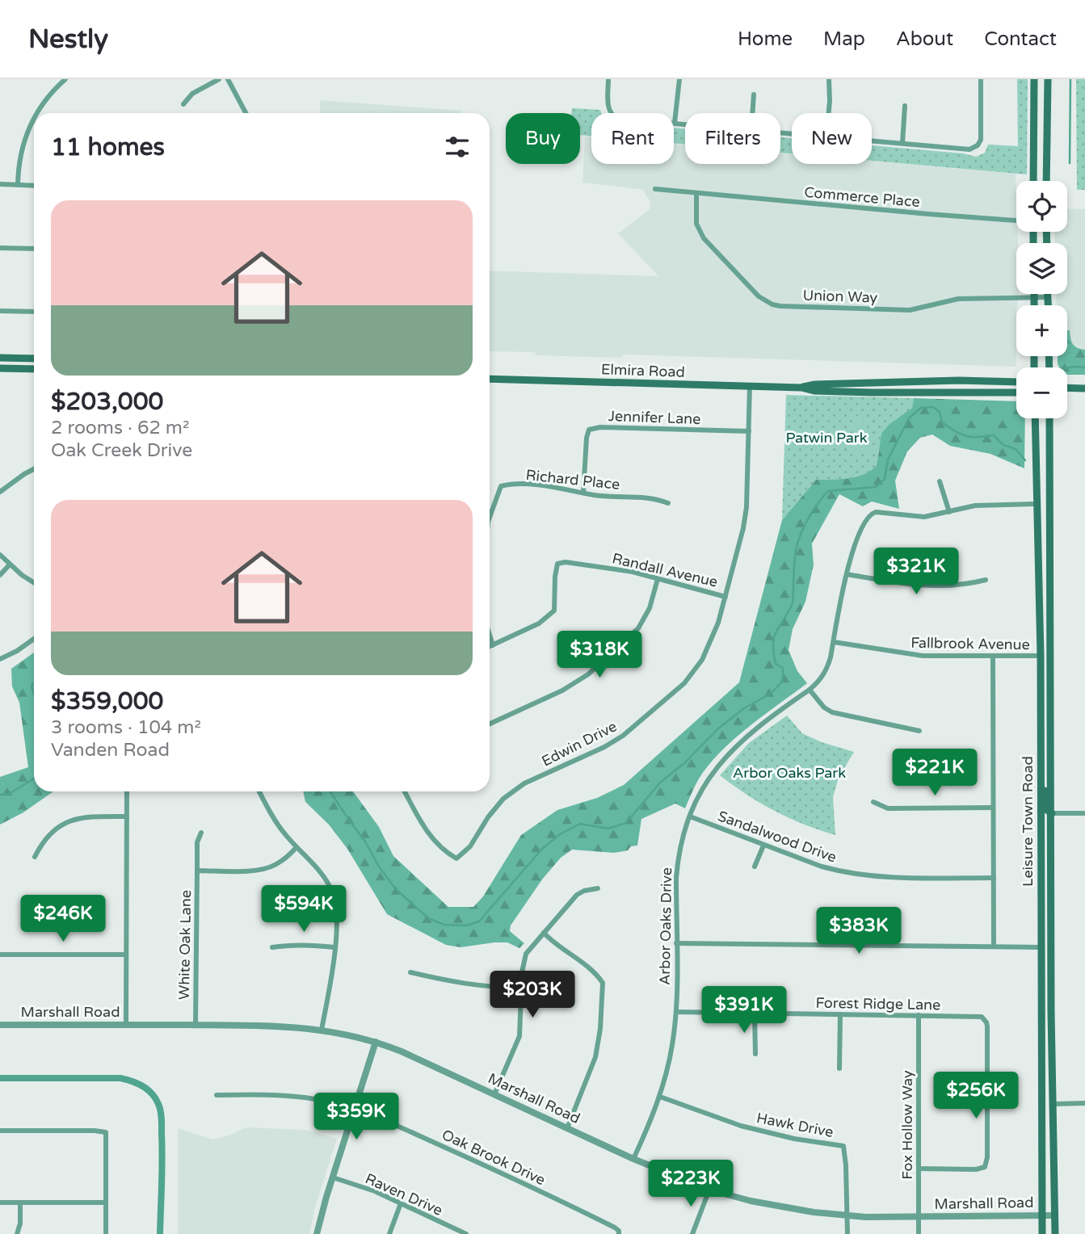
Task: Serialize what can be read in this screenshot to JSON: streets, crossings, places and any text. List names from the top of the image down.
{
  "streets": {
    "main road": ["Elmira Road", "Leisure Town Road"],
    "street": [
      "Commerce Place",
      "Union Way",
      "Jennifer Lane",
      "Richard Place",
      "Randall Avenue",
      "Fallbrook Avenue",
      "Edwin Drive",
      "Sandalwood Drive",
      "Arbor Oaks Drive",
      "White Oak Lane",
      "Forest Ridge Lane",
      "Marshall Road",
      "Hawk Drive",
      "Fox Hollow Way",
      "Oak Brook Drive",
      "Raven Drive"
    ]
  },
  "crossings": [
    ["Commerce Place", "Union Way"],
    ["Elmira Road", "Edwin Drive"],
    ["Jennifer Lane", "Richard Place"],
    ["Jennifer Lane", "Edwin Drive"],
    ["Richard Place", "Randall Avenue"],
    ["Randall Avenue", "Edwin Drive"],
    ["Fallbrook Avenue", "Leisure Town Road"],
    ["Fallbrook Avenue", "Arbor Oaks Drive"],
    ["Leisure Town Road", "Arbor Oaks Drive"],
    ["Leisure Town Road", "Marshall Road"],
    ["Sandalwood Drive", "Arbor Oaks Drive"],
    ["Arbor Oaks Drive", "Forest Ridge Lane"],
    ["Arbor Oaks Drive", "Marshall Road"],
    ["Arbor Oaks Drive", "Hawk Drive"],
    ["White Oak Lane", "Marshall Road"],
    ["Forest Ridge Lane", "Fox Hollow Way"],
    ["Marshall Road", "Hawk Drive"],
    ["Marshall Road", "Fox Hollow Way"]
  ],
  "parks": ["Patwin Park", "Arbor Oaks Park"],
  "page": {
    "header": "Nestly",
    "nav": [
      "Home",
      "Map",
      "About",
      "Contact"
    ],
    "chip": [
      "Buy",
      "Rent",
      "Filters",
      "New"
    ],
    "heading": "11 homes",
    "map_buttons": ["+", "−"],
    "list": [
      {
        "name": "$203,000",
        "note": "2 rooms · 62 m² · Oak Creek Drive"
      },
      {
        "name": "$359,000",
        "note": "3 rooms · 104 m² · Vanden Road"
      }
    ],
    "price": [
      "$321K",
      "$318K",
      "$221K",
      "$594K",
      "$246K",
      "$383K",
      "$203K",
      "$391K",
      "$256K",
      "$359K",
      "$223K"
    ]
  }
}
